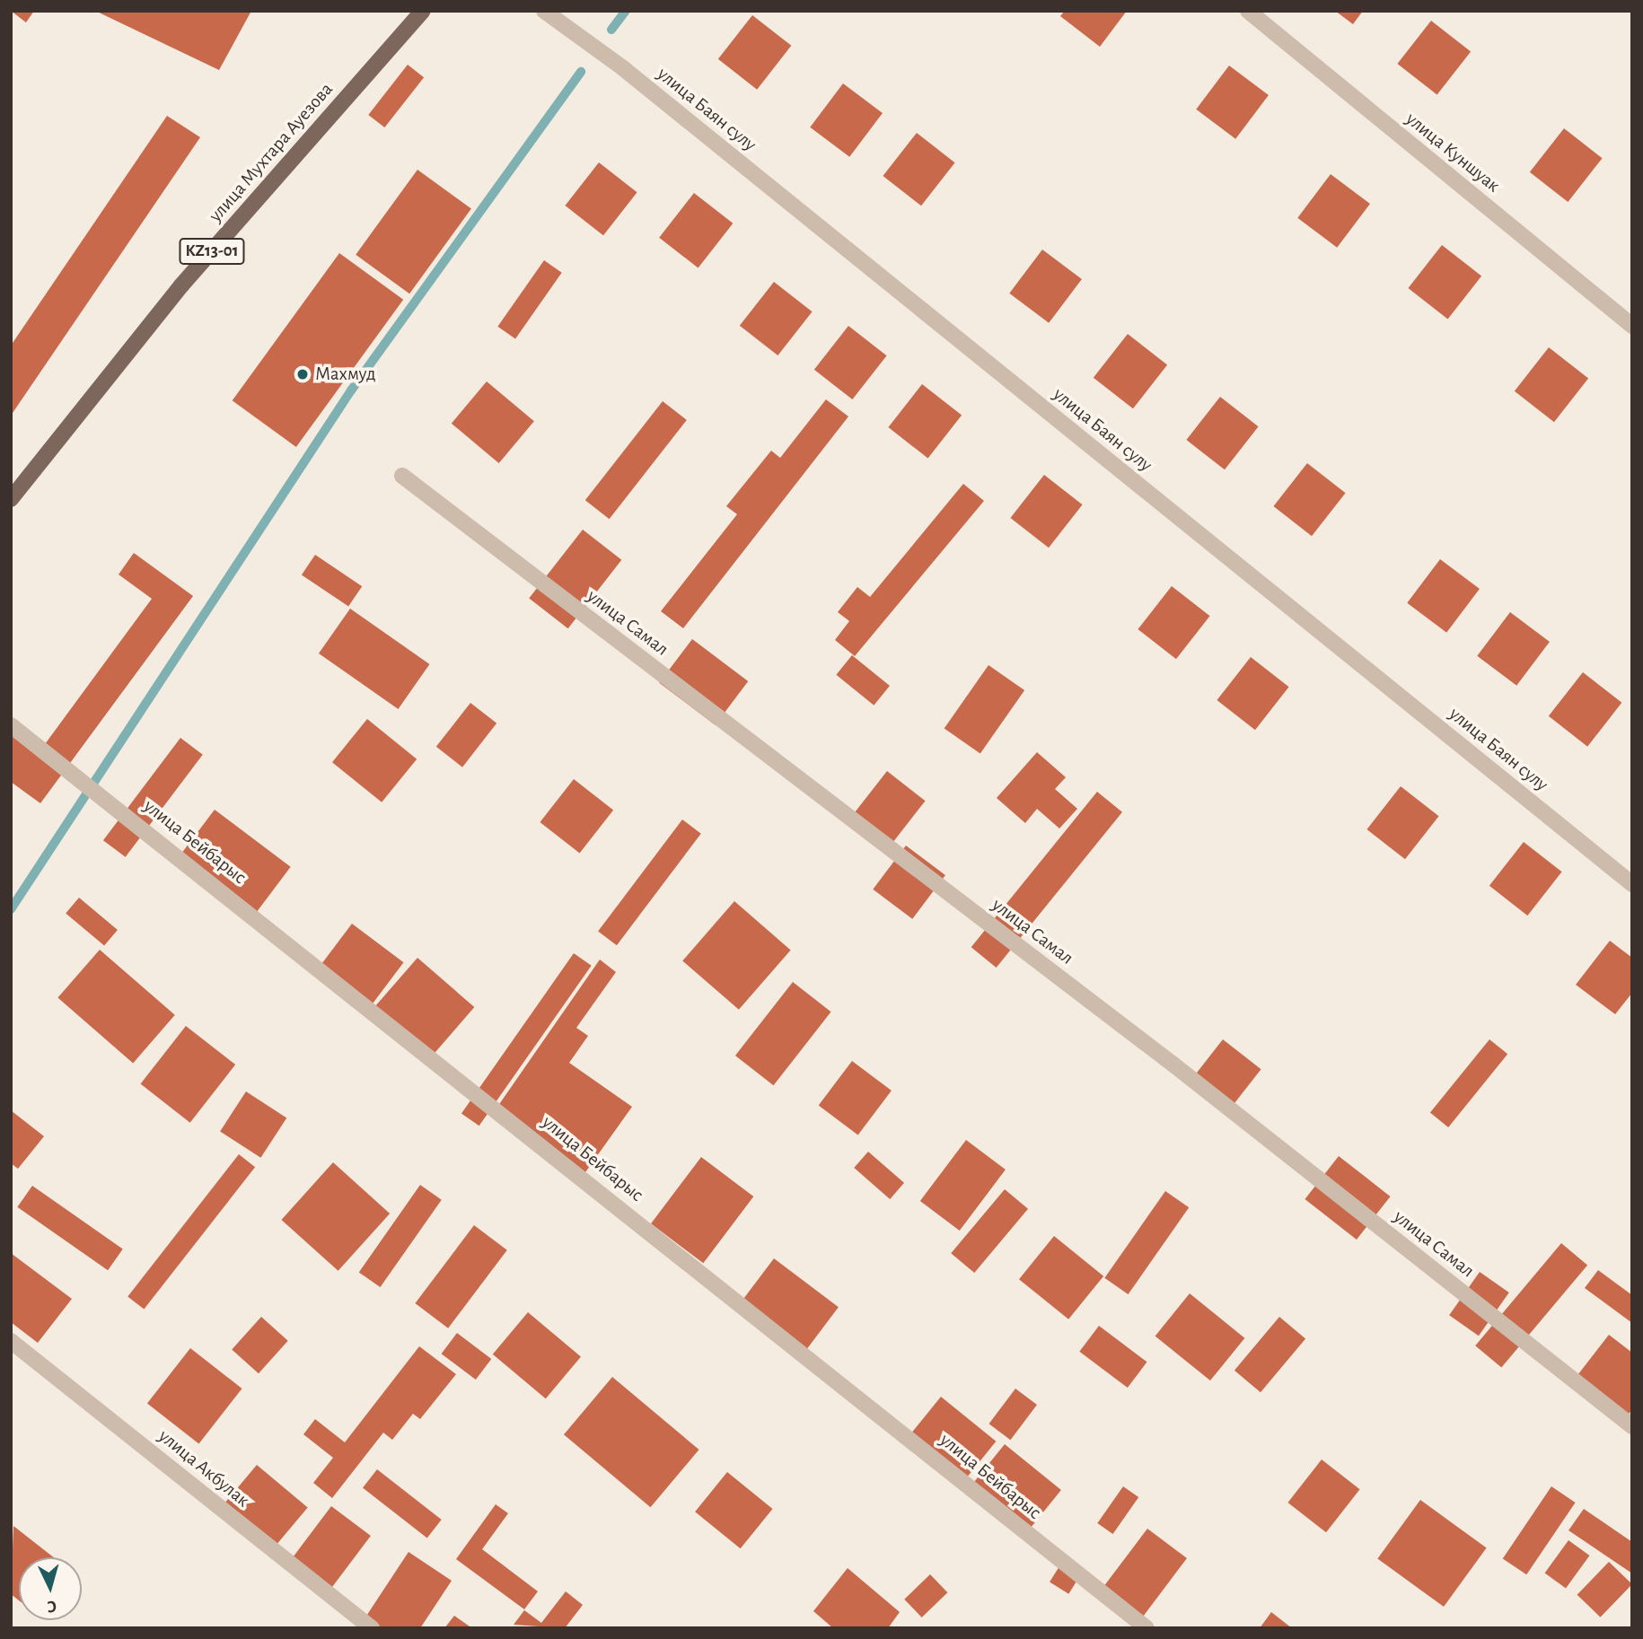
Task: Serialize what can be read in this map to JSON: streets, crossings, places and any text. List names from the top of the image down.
{
  "streets": {
    "main road": ["улица Мухтара Ауезова", "KZ13-01"],
    "street": [
      "улица Баян сулу",
      "улица Куншуак",
      "улица Самал",
      "улица Бейбарыс",
      "улица Акбулак"
    ]
  },
  "places": ["Махмуд"],
  "north": "bottom"
}
